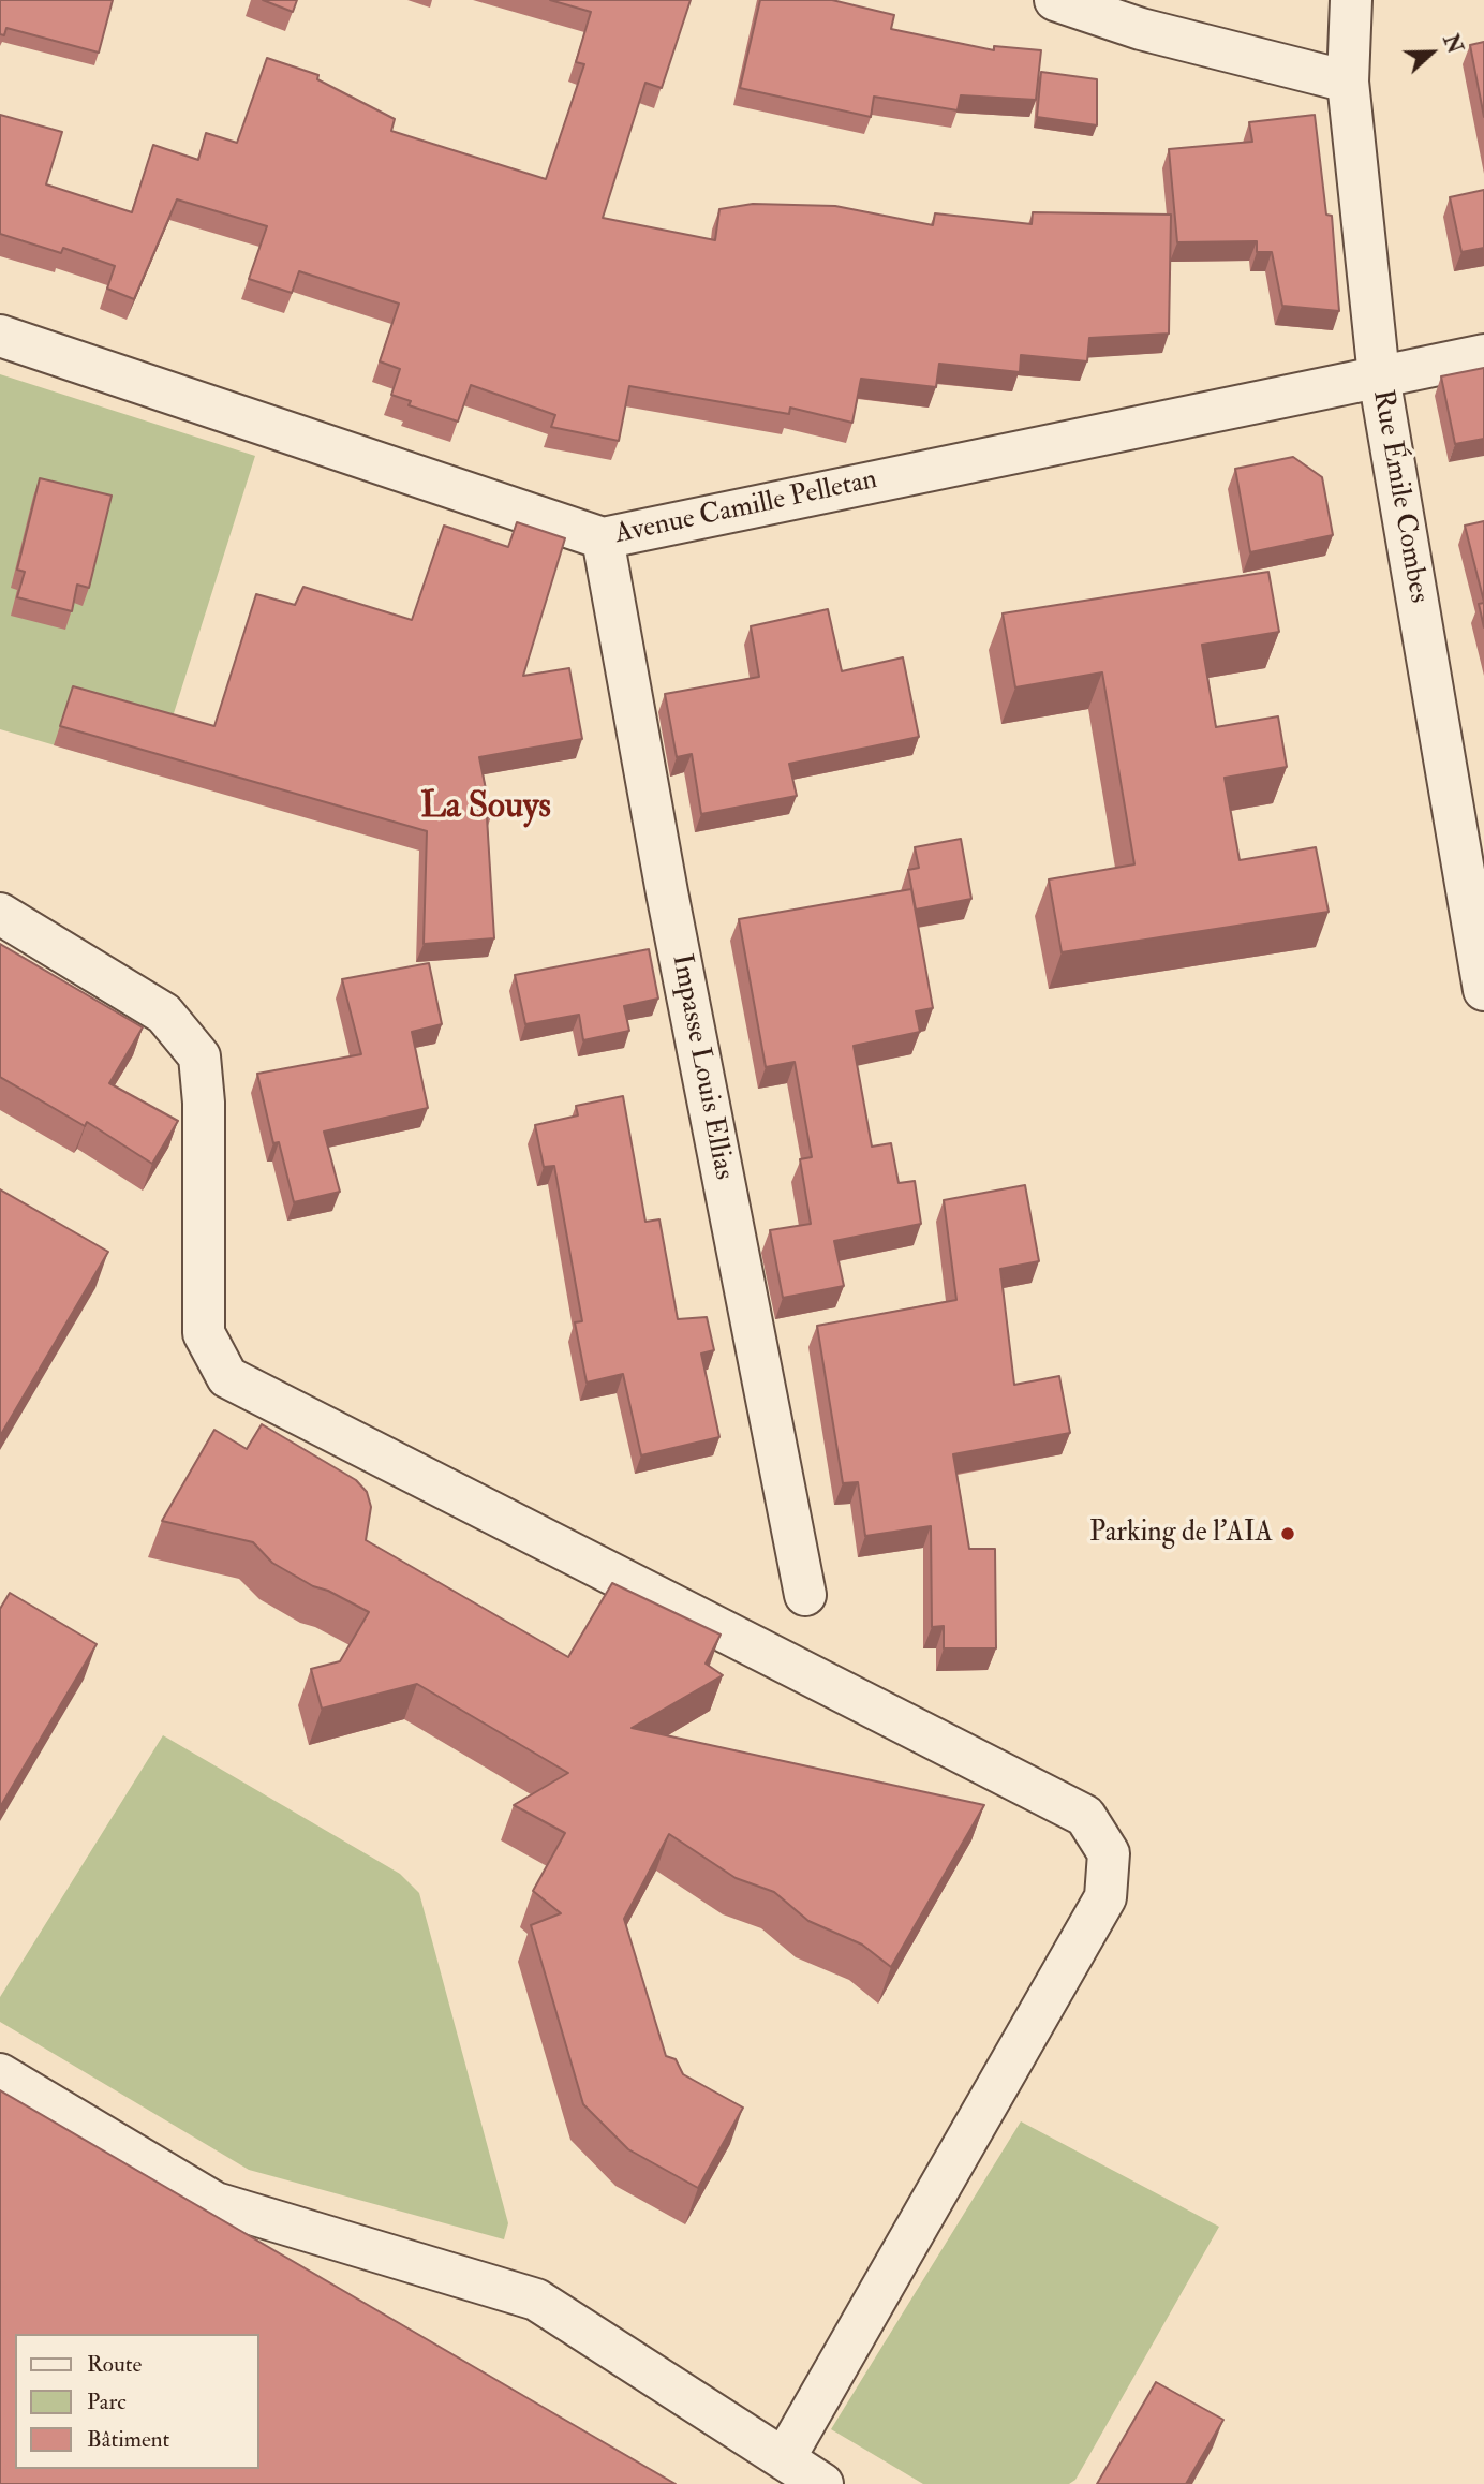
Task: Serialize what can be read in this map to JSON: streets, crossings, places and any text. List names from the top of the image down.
{
  "streets": {
    "street": ["Rue Émile Combes", "Avenue Camille Pelletan", "Impasse Louis Ellias"]
  },
  "crossings": [
    ["Rue Émile Combes", "Avenue Camille Pelletan"],
    ["Avenue Camille Pelletan", "Impasse Louis Ellias"]
  ],
  "districts": ["La Souys"],
  "places": ["Parking de l'AIA"],
  "legend": ["Route", "Parc", "Bâtiment"],
  "north": "right"
}
